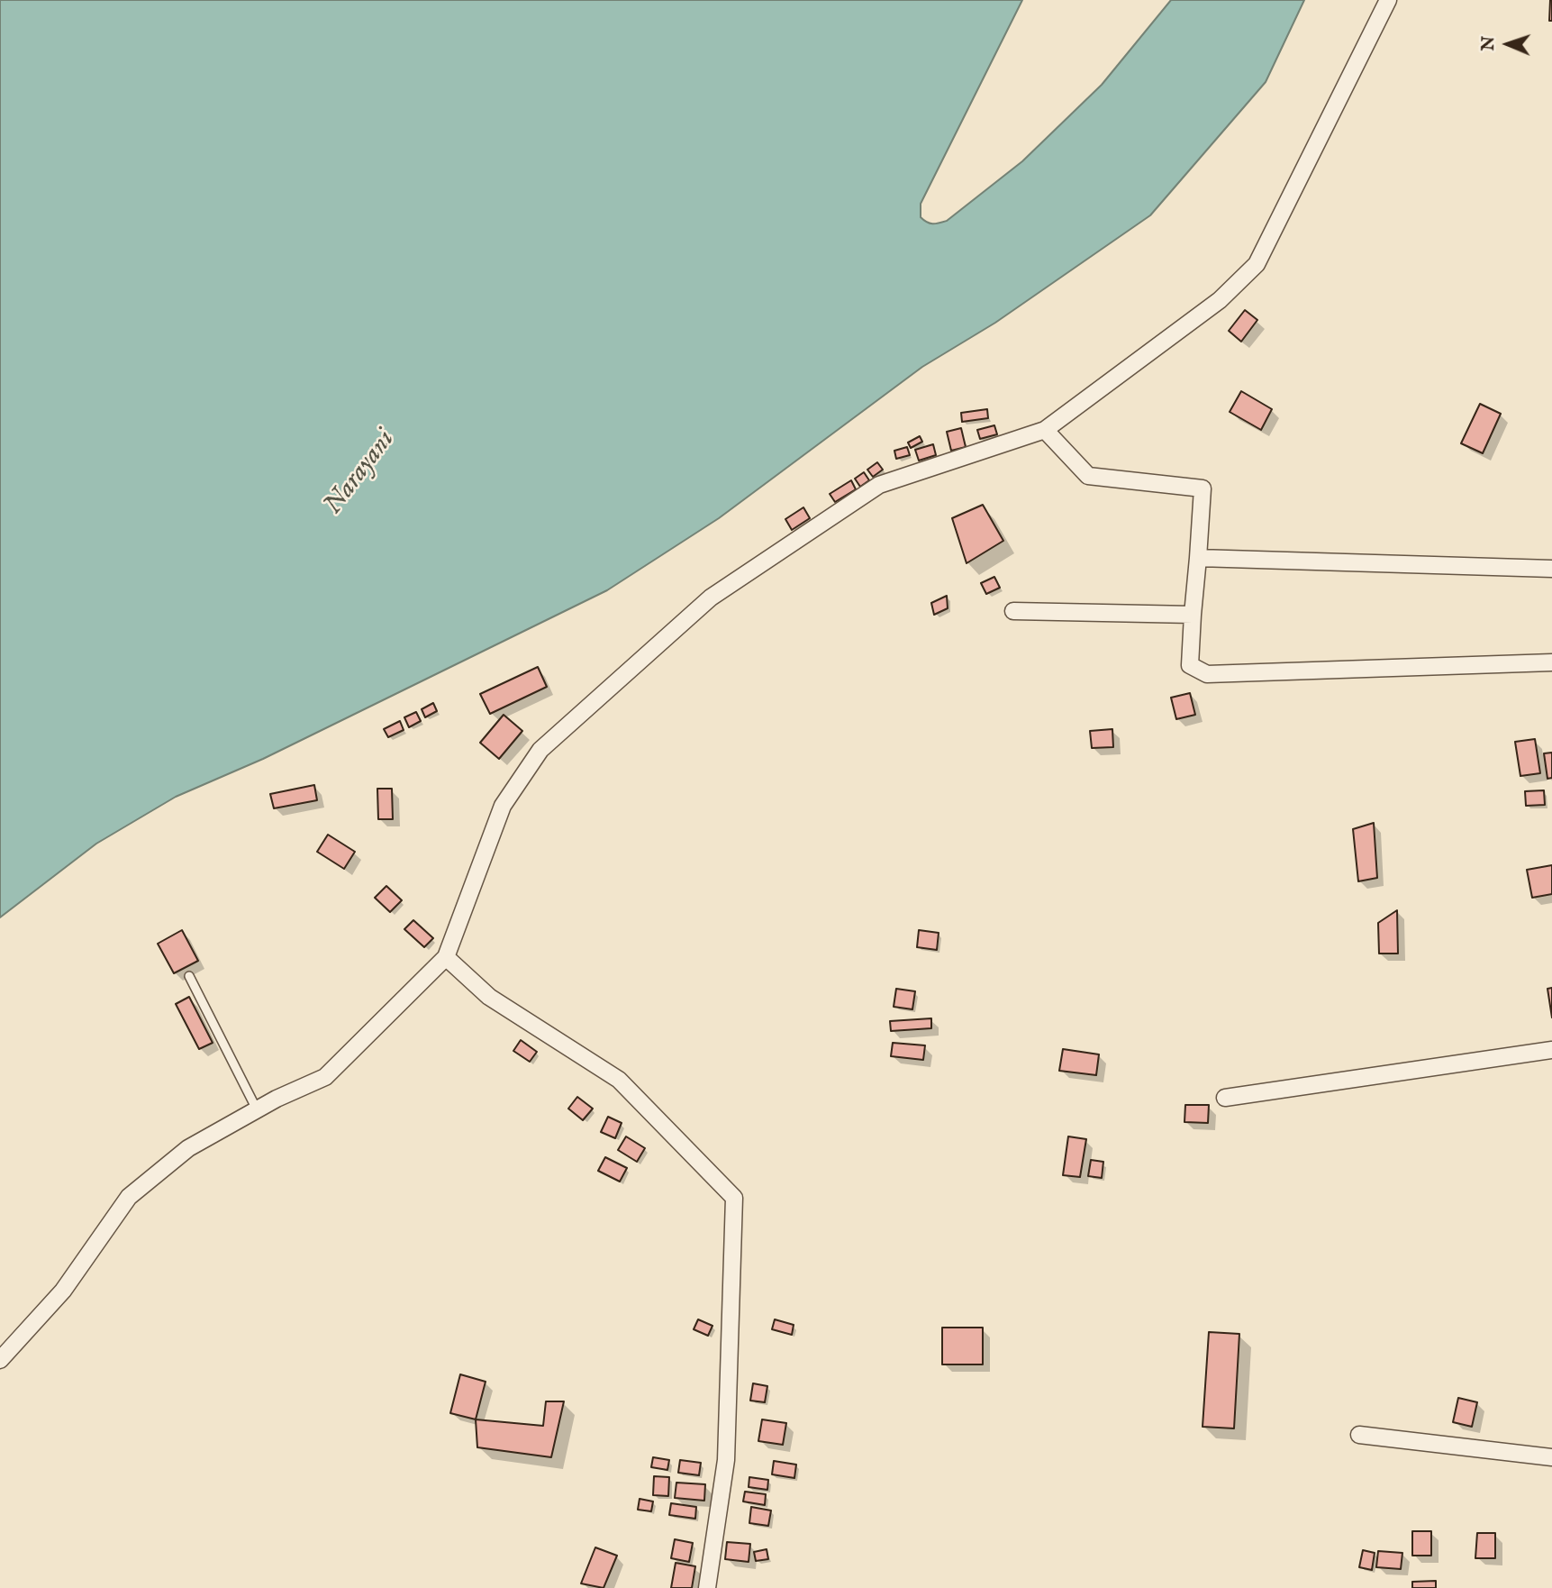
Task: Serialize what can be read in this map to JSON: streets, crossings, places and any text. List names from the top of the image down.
{
  "water": ["Narayani"],
  "north": "left"
}
